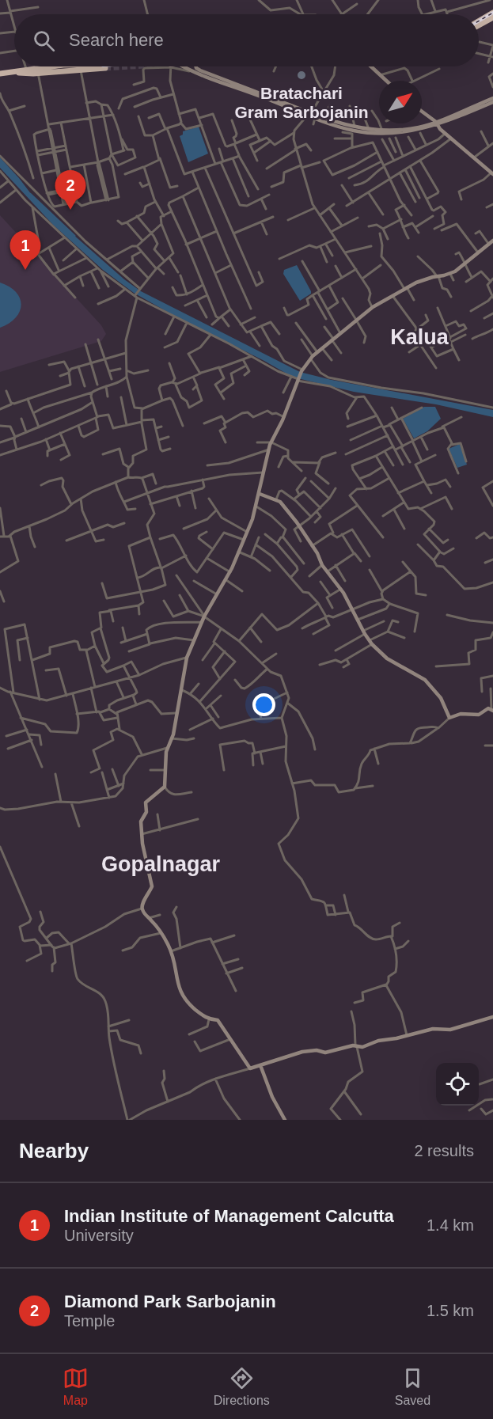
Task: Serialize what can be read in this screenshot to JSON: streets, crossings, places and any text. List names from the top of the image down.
{
  "districts": ["Kalua", "Gopalnagar"],
  "places": ["Bratachari Gram Sarbojanin"],
  "north": "top right",
  "page": {
    "search": "Search here",
    "pins": ["2", "1"],
    "heading": ["Nearby", "2 results"],
    "list": [
      {
        "mark": "1",
        "name": "Indian Institute of Management Calcutta",
        "note": "University",
        "value": "1.4 km"
      },
      {
        "mark": "2",
        "name": "Diamond Park Sarbojanin",
        "note": "Temple",
        "value": "1.5 km"
      }
    ],
    "nav": ["Map", "Directions", "Saved"]
  }
}
